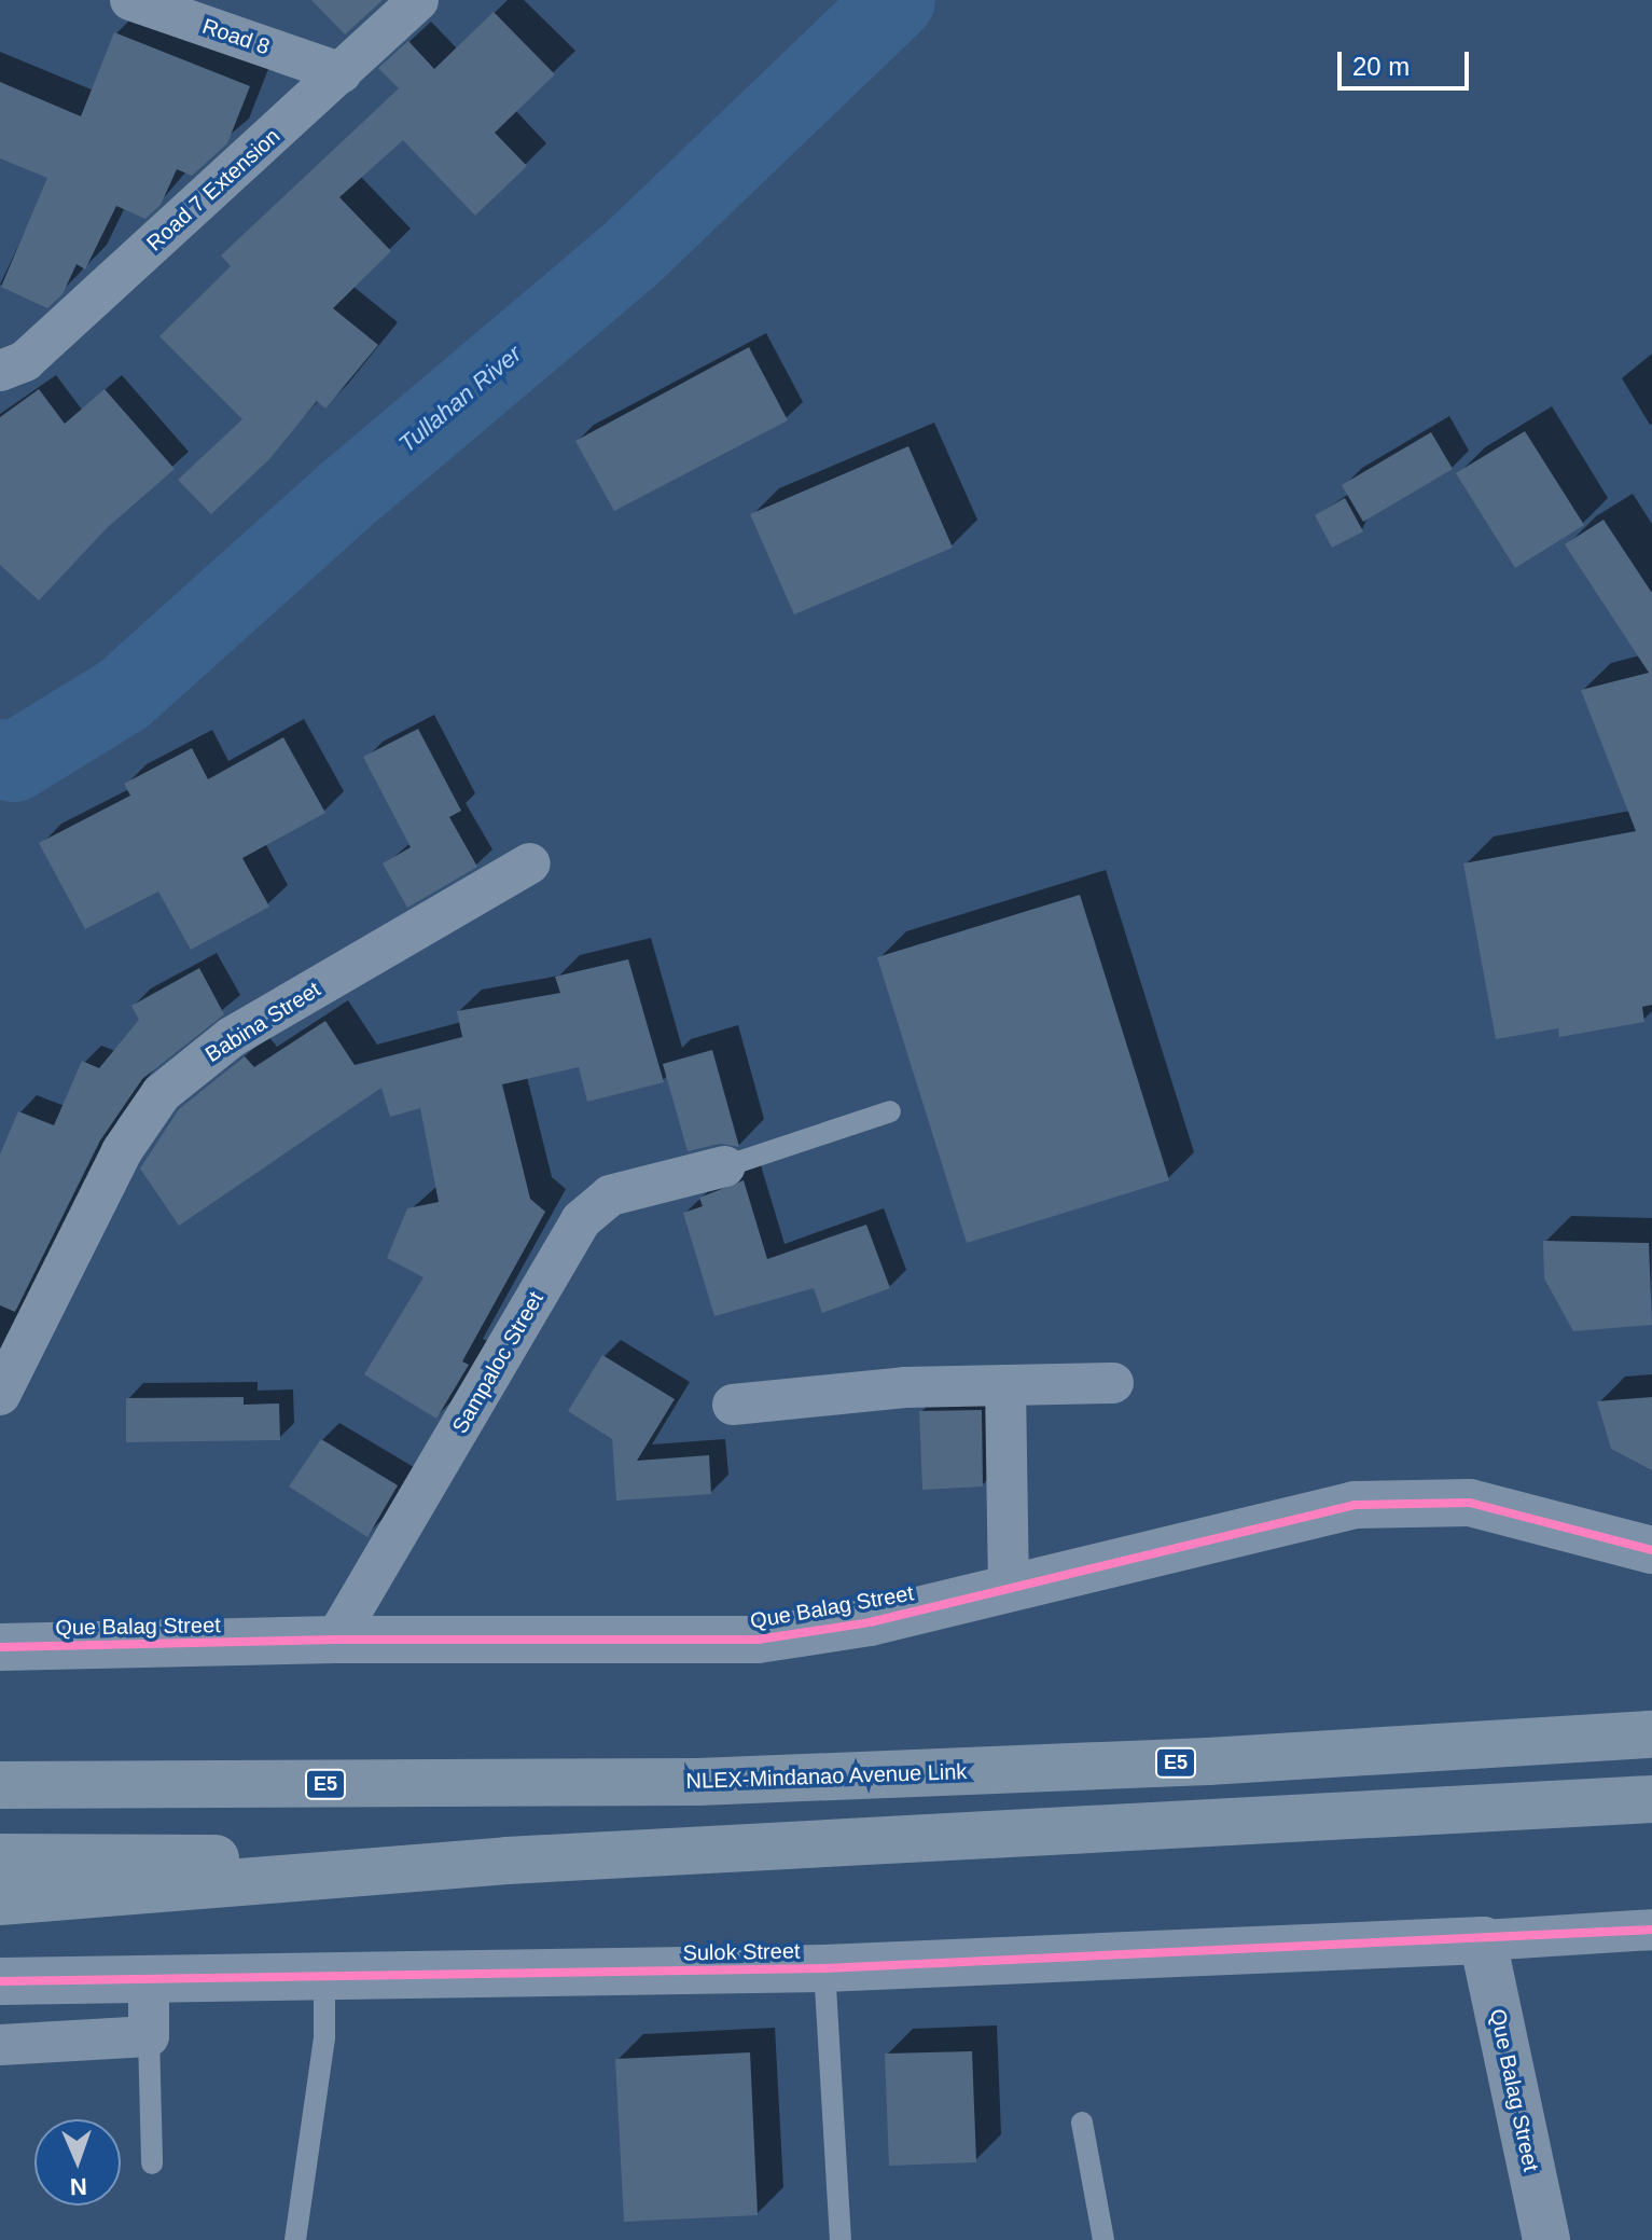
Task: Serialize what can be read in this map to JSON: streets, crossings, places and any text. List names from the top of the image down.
{
  "streets": {
    "highway": ["E5", "NLEX-Mindanao Avenue Link"],
    "street": [
      "Road 8",
      "Road 7 Extension",
      "Babina Street",
      "Sampaloc Street",
      "Que Balag Street",
      "Sulok Street"
    ]
  },
  "crossings": [
    ["Road 8", "Road 7 Extension"],
    ["Sampaloc Street", "Que Balag Street"],
    ["Que Balag Street", "Sulok Street"]
  ],
  "water": ["Tullahan River"],
  "scale_bar": "20 m",
  "north": "bottom"
}
